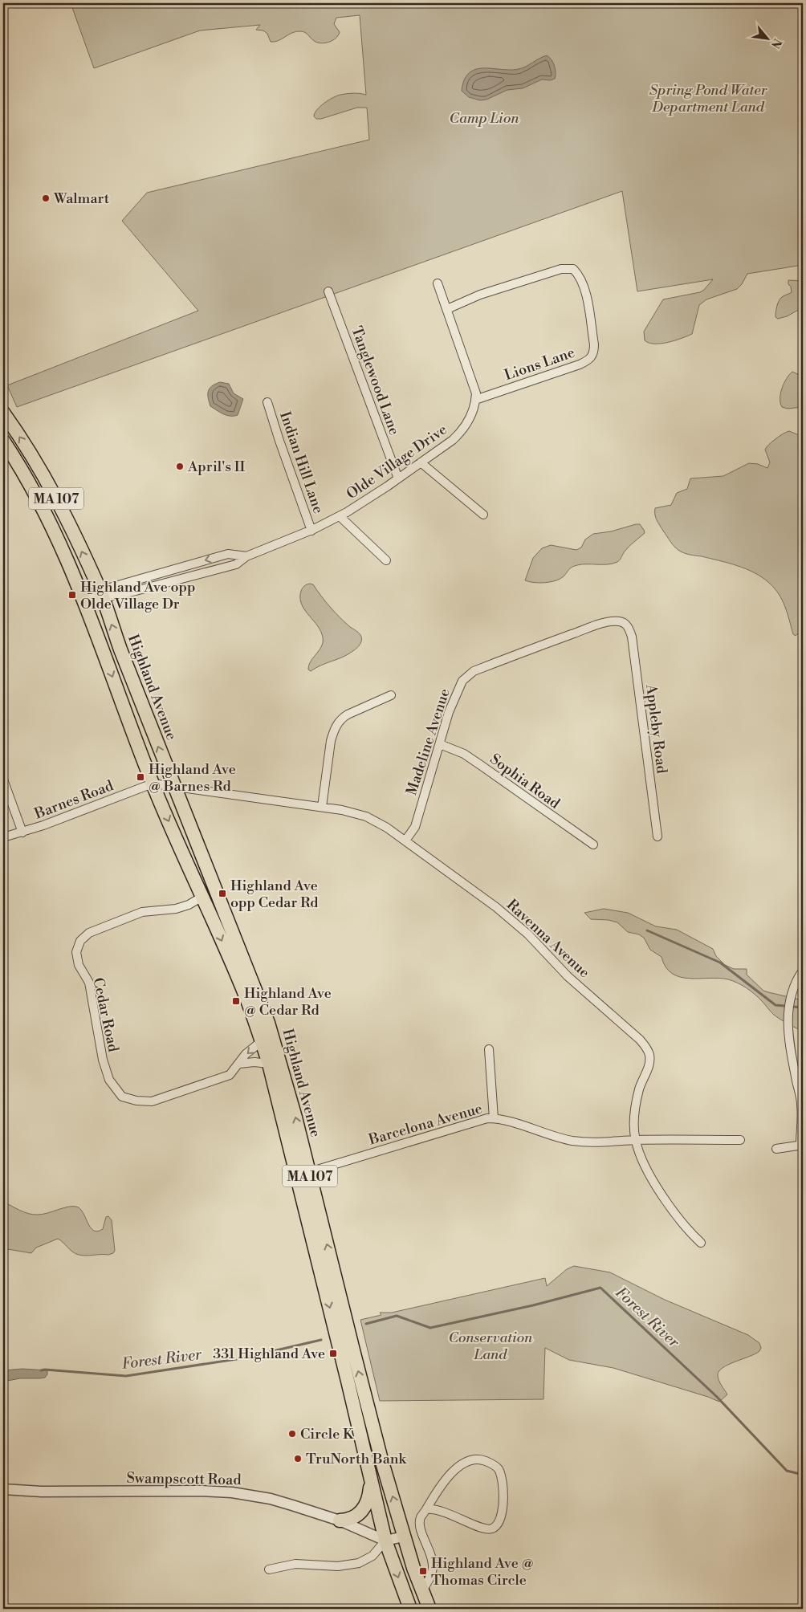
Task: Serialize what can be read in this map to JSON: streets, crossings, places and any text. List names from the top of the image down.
{
  "streets": {
    "main road": ["MA 107", "Highland Avenue"],
    "street": [
      "Lions Lane",
      "Tanglewood Lane",
      "Olde Village Drive",
      "Indian Hill Lane",
      "Appleby Road",
      "Madeline Avenue",
      "Sophia Road",
      "Barnes Road",
      "Ravenna Avenue",
      "Cedar Road",
      "Barcelona Avenue",
      "Swampscott Road"
    ]
  },
  "crossings": [
    ["Lions Lane", "Olde Village Drive"],
    ["Tanglewood Lane", "Olde Village Drive"],
    ["Olde Village Drive", "Indian Hill Lane"],
    ["Olde Village Drive", "Highland Avenue"],
    ["Highland Avenue", "Barnes Road"],
    ["Highland Avenue", "Ravenna Avenue"],
    ["Highland Avenue", "Cedar Road"],
    ["Highland Avenue", "Barcelona Avenue"],
    ["Highland Avenue", "Swampscott Road"],
    ["Appleby Road", "Madeline Avenue"],
    ["Madeline Avenue", "Sophia Road"],
    ["Madeline Avenue", "Ravenna Avenue"],
    ["Barnes Road", "Ravenna Avenue"],
    ["Ravenna Avenue", "Barcelona Avenue"]
  ],
  "water": ["Forest River"],
  "parks": ["Spring Pond Water Department Land", "Camp Lion", "Conservation Land"],
  "places": {
    "other": [
      "Walmart",
      "April's II",
      "Circle K",
      "TruNorth Bank"
    ],
    "transit": [
      "Highland Ave opp Olde Village Dr",
      "Highland Ave @ Barnes Rd",
      "Highland Ave opp Cedar Rd",
      "Highland Ave @ Cedar Rd",
      "331 Highland Ave",
      "Highland Ave @ Thomas Circle"
    ]
  },
  "north": "bottom right"
}
